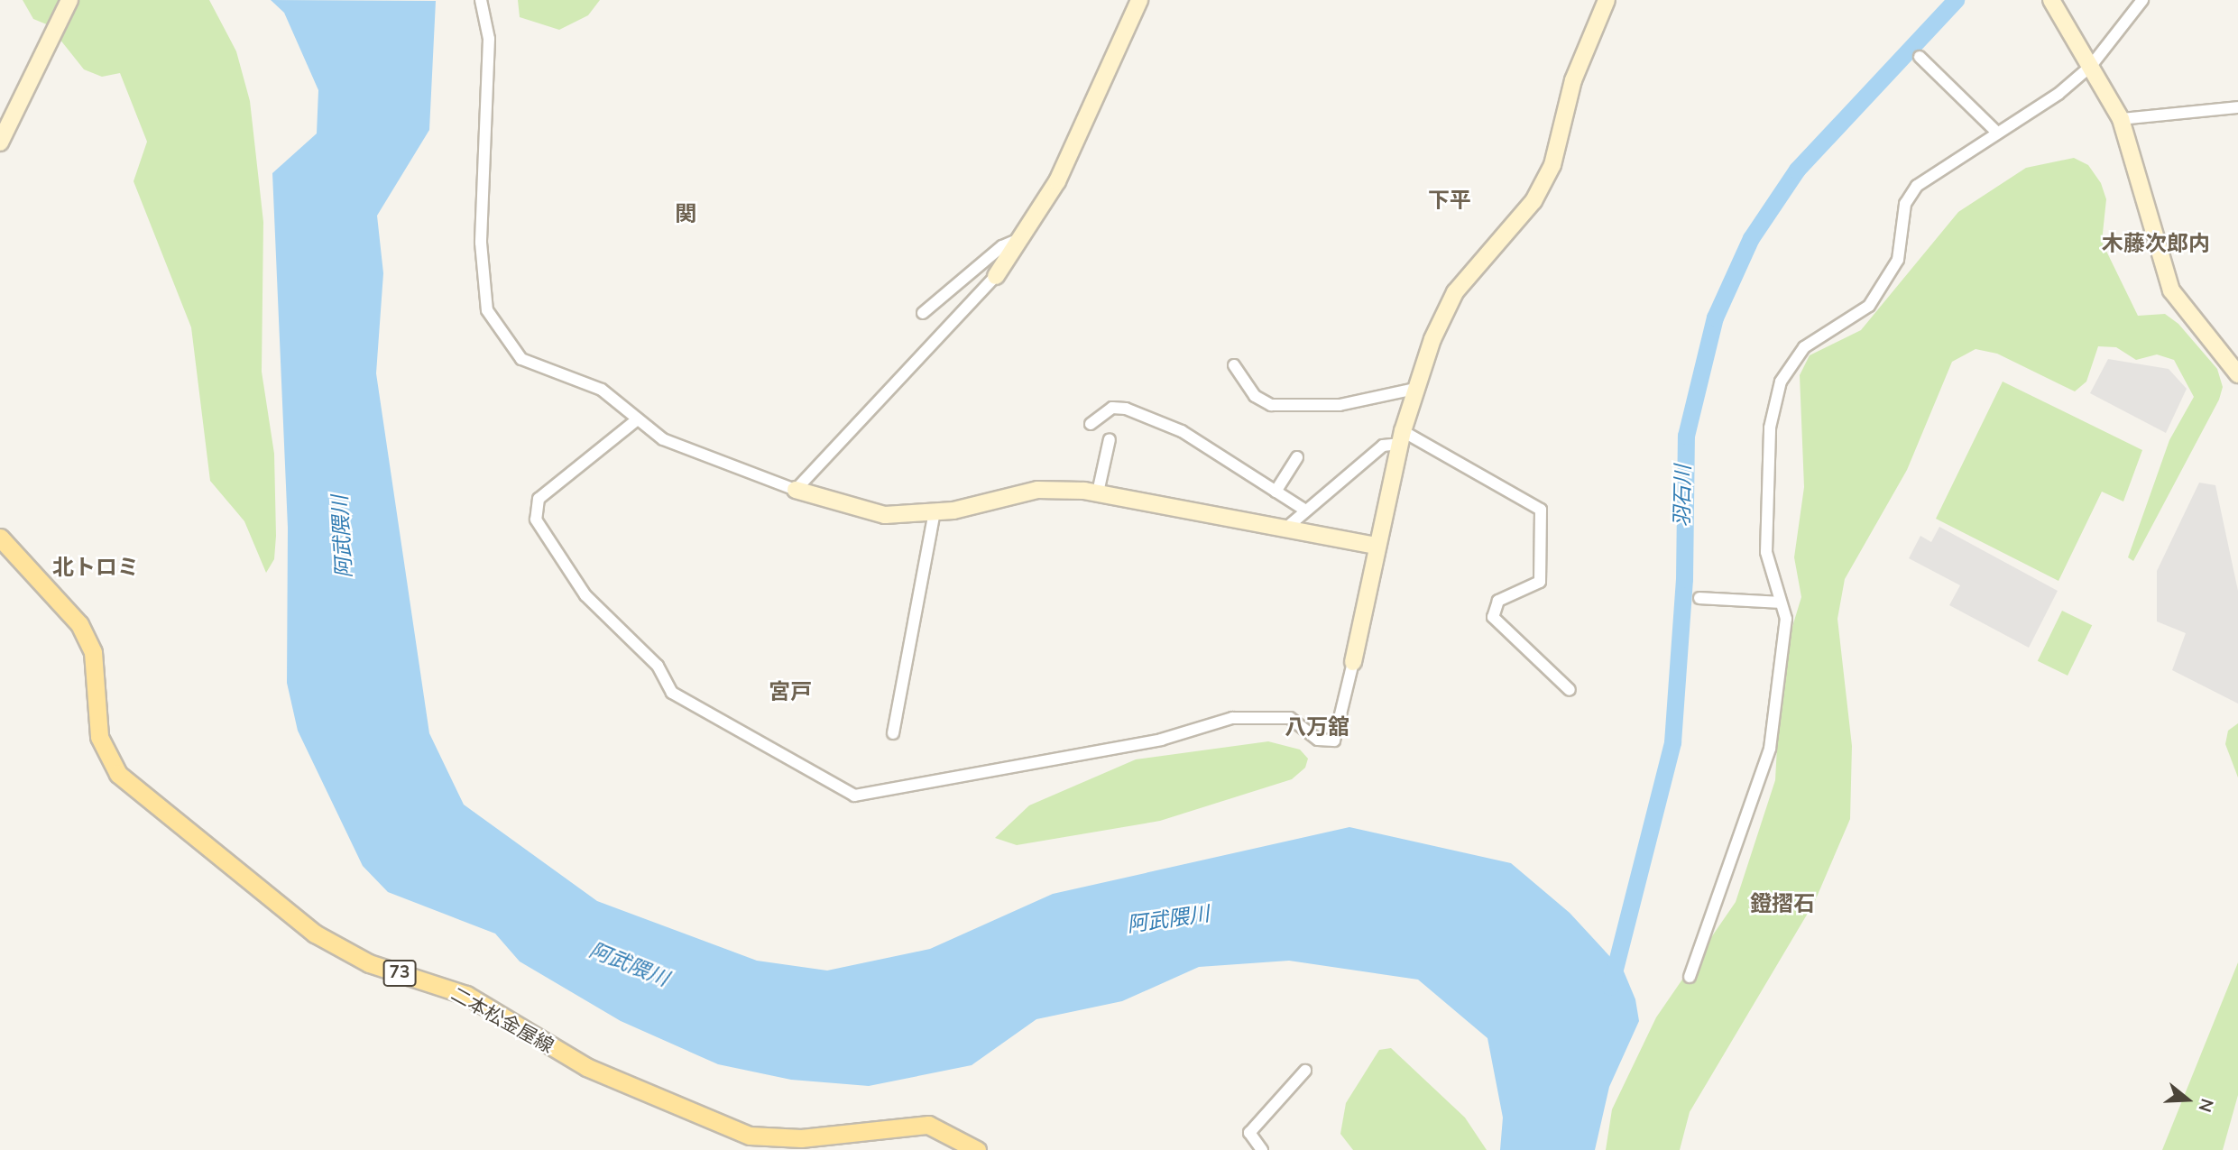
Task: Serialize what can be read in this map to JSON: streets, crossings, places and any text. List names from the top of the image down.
{
  "streets": {
    "main road": ["73", "二本松金屋線"]
  },
  "districts": [
    "下平",
    "関",
    "木藤次郎内",
    "北トロミ",
    "宮戸",
    "八万舘",
    "鐙摺石"
  ],
  "water": ["羽石川", "阿武隈川"],
  "north": "right"
}
